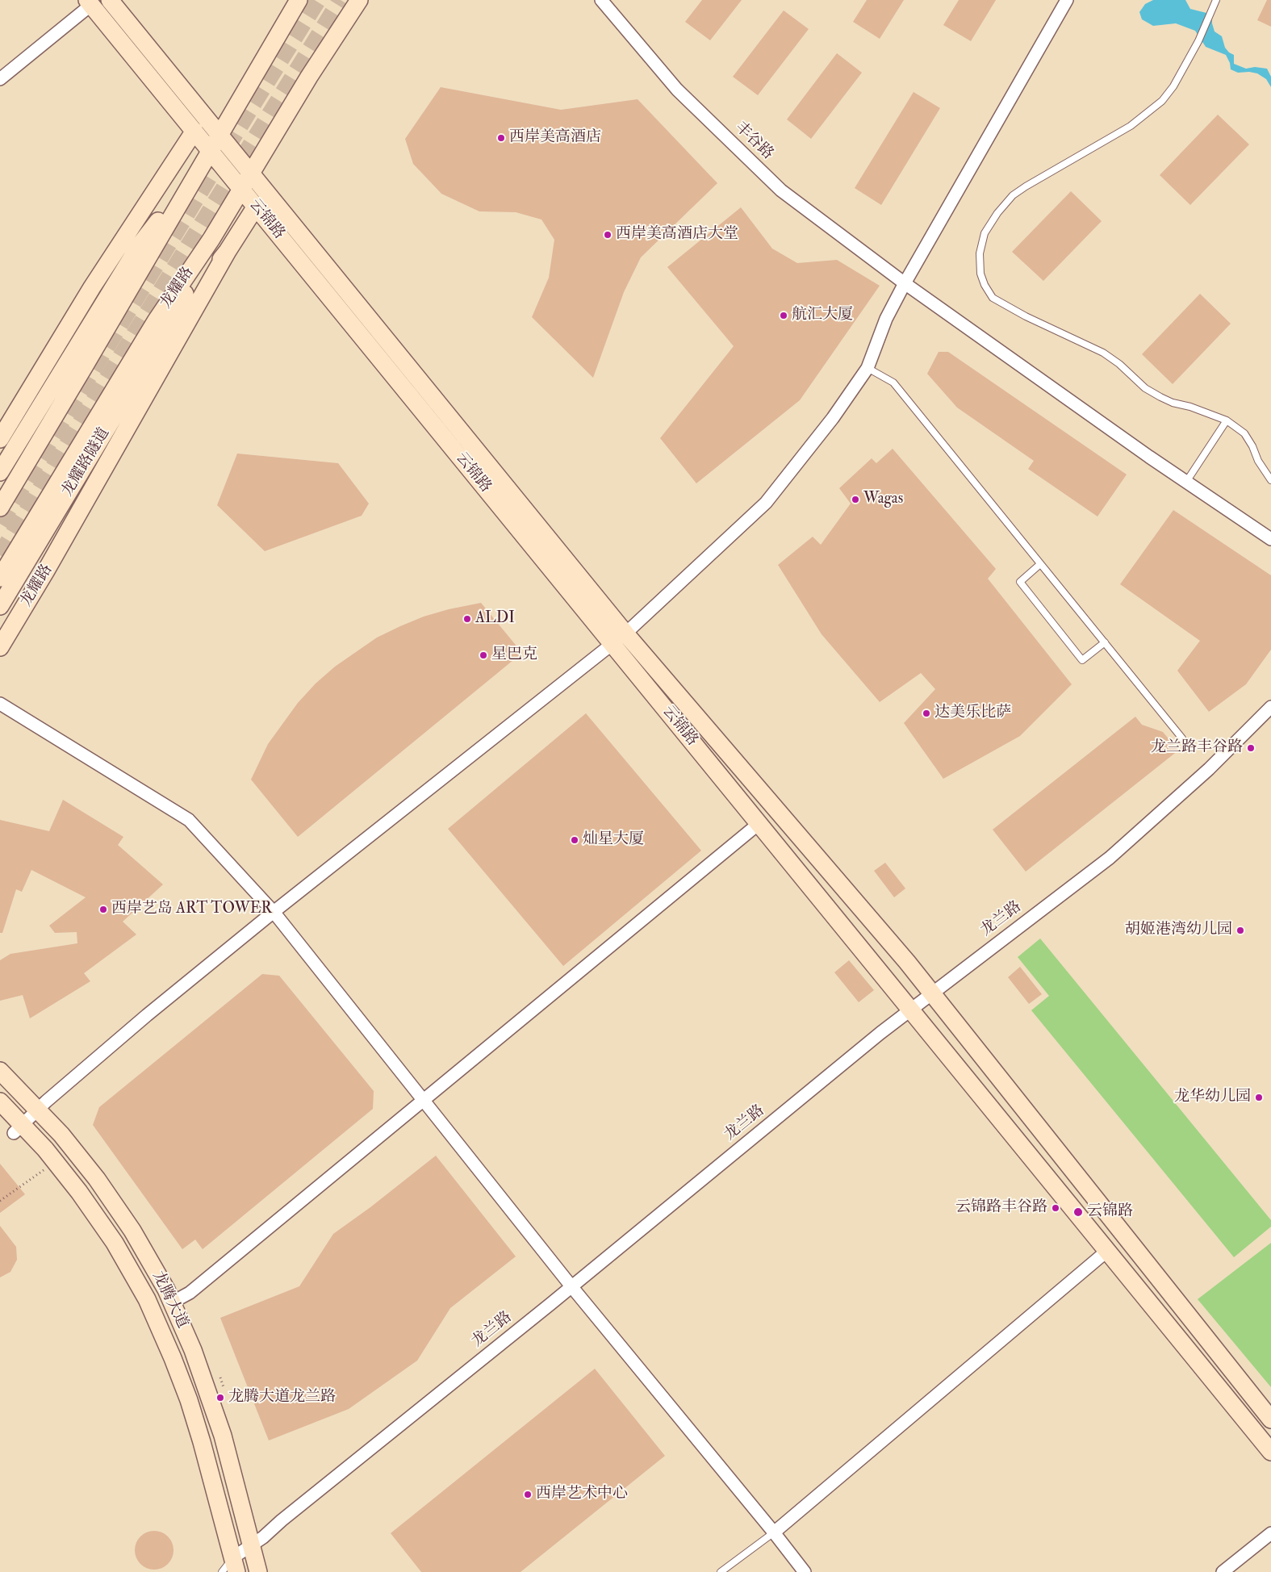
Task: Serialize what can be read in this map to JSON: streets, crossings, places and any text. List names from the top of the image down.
{
  "streets": {
    "main road": [
      "云锦路",
      "龙耀路",
      "龙耀路隧道",
      "龙腾大道"
    ],
    "street": ["丰谷路", "龙兰路"]
  },
  "crossings": [
    ["云锦路", "龙耀路"],
    ["云锦路", "龙耀路隧道"],
    ["云锦路", "龙兰路"],
    ["龙耀路", "龙耀路隧道"],
    ["龙兰路", "龙腾大道"]
  ],
  "places": [
    "西岸美高酒店",
    "西岸美高酒店大堂",
    "航汇大厦",
    "Wagas",
    "ALDI",
    "星巴克",
    "达美乐比萨",
    "龙兰路丰谷路",
    "灿星大厦",
    "西岸艺岛 ART TOWER",
    "胡姬港湾幼儿园",
    "龙华幼儿园",
    "云锦路丰谷路",
    "云锦路",
    "龙腾大道龙兰路",
    "西岸艺术中心"
  ]
}
